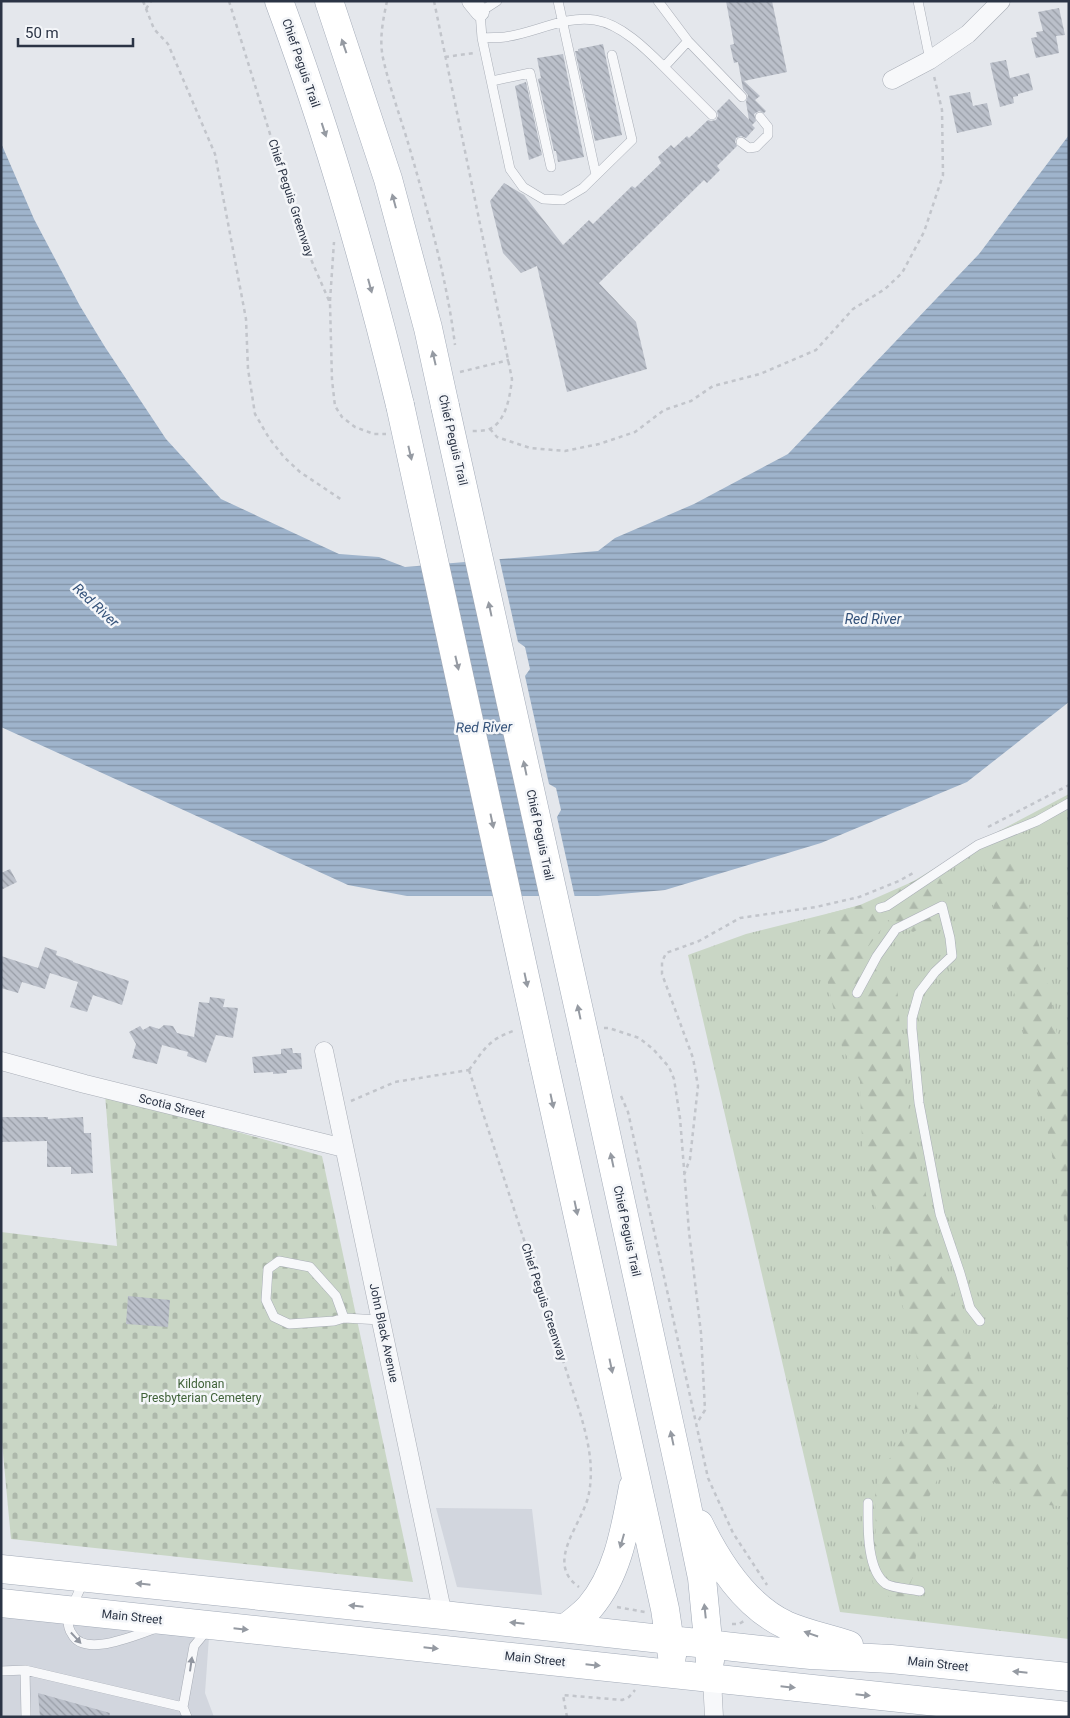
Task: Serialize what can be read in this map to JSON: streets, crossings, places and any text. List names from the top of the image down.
{
  "streets": {
    "main road": ["Chief Peguis Trail", "Main Street"],
    "street": ["Scotia Street", "John Black Avenue"],
    "path": ["Chief Peguis Greenway"]
  },
  "crossings": [
    ["Chief Peguis Trail", "Main Street"],
    ["Scotia Street", "John Black Avenue"],
    ["John Black Avenue", "Main Street"]
  ],
  "water": ["Red River"],
  "parks": ["Kildonan Presbyterian Cemetery"],
  "scale_bar": "50 m"
}
